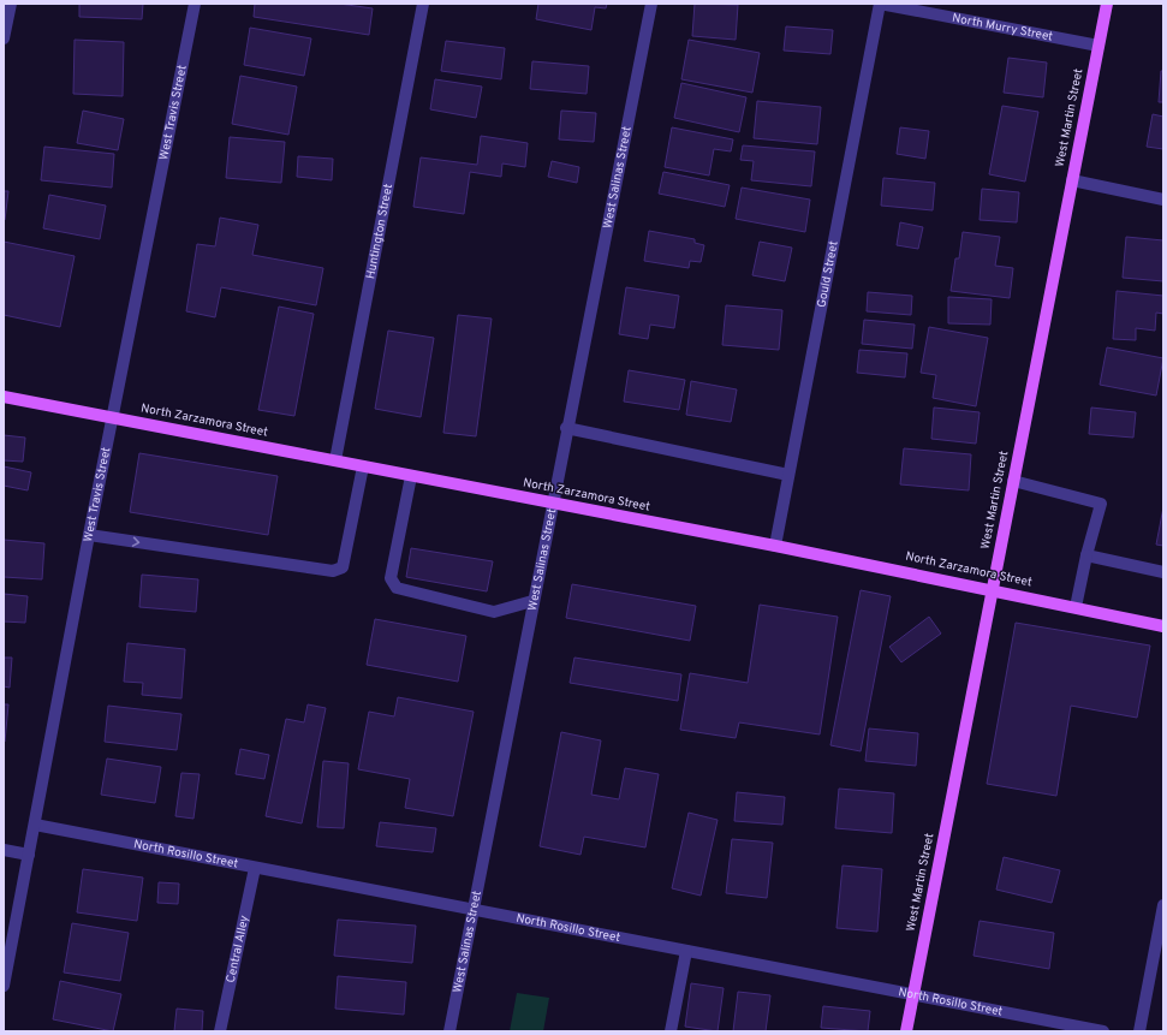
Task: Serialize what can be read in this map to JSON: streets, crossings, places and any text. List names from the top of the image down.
{
  "streets": {
    "main road": ["West Martin Street", "North Zarzamora Street"],
    "street": [
      "North Murry Street",
      "West Travis Street",
      "West Salinas Street",
      "Huntington Street",
      "Gould Street",
      "North Rosillo Street",
      "Central Alley"
    ]
  },
  "crossings": [
    ["North Murry Street", "West Martin Street"],
    ["North Murry Street", "Gould Street"],
    ["West Travis Street", "North Zarzamora Street"],
    ["West Travis Street", "North Rosillo Street"],
    ["West Martin Street", "North Zarzamora Street"],
    ["West Martin Street", "North Rosillo Street"],
    ["West Salinas Street", "North Zarzamora Street"],
    ["West Salinas Street", "North Rosillo Street"],
    ["Huntington Street", "North Zarzamora Street"],
    ["Gould Street", "North Zarzamora Street"],
    ["North Rosillo Street", "Central Alley"]
  ]
}
